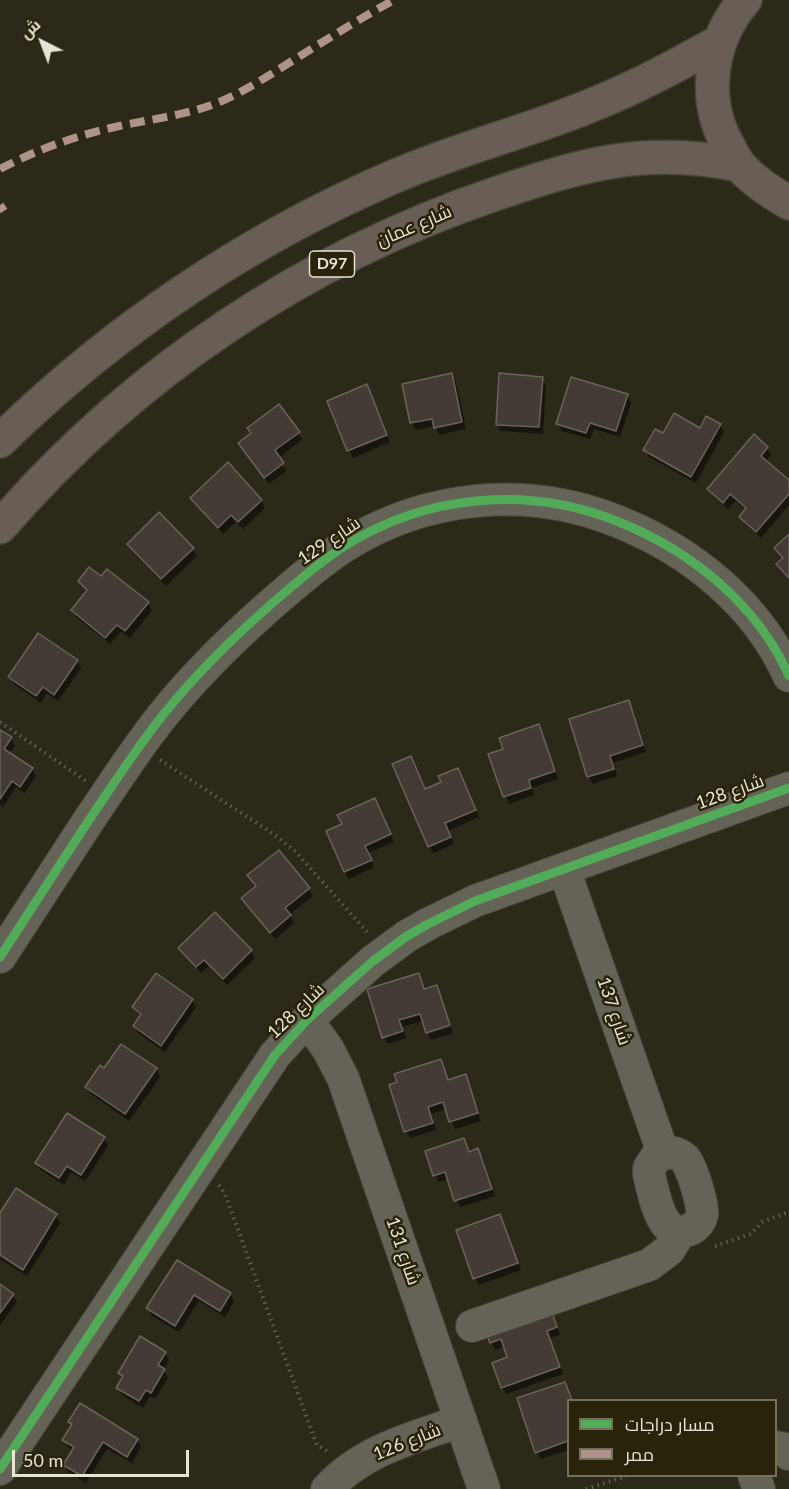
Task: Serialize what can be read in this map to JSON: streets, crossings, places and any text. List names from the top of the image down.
{
  "streets": {
    "main road": ["شارع عمان", "D97"],
    "street": [
      "شارع 129",
      "شارع 128",
      "شارع 137",
      "شارع 131",
      "شارع 126"
    ]
  },
  "crossings": [
    ["شارع 128", "شارع 137"],
    ["شارع 128", "شارع 131"],
    ["شارع 131", "شارع 126"]
  ],
  "legend": ["مسار دراجات", "ممر"],
  "scale_bar": "50 m",
  "north": "top left"
}
